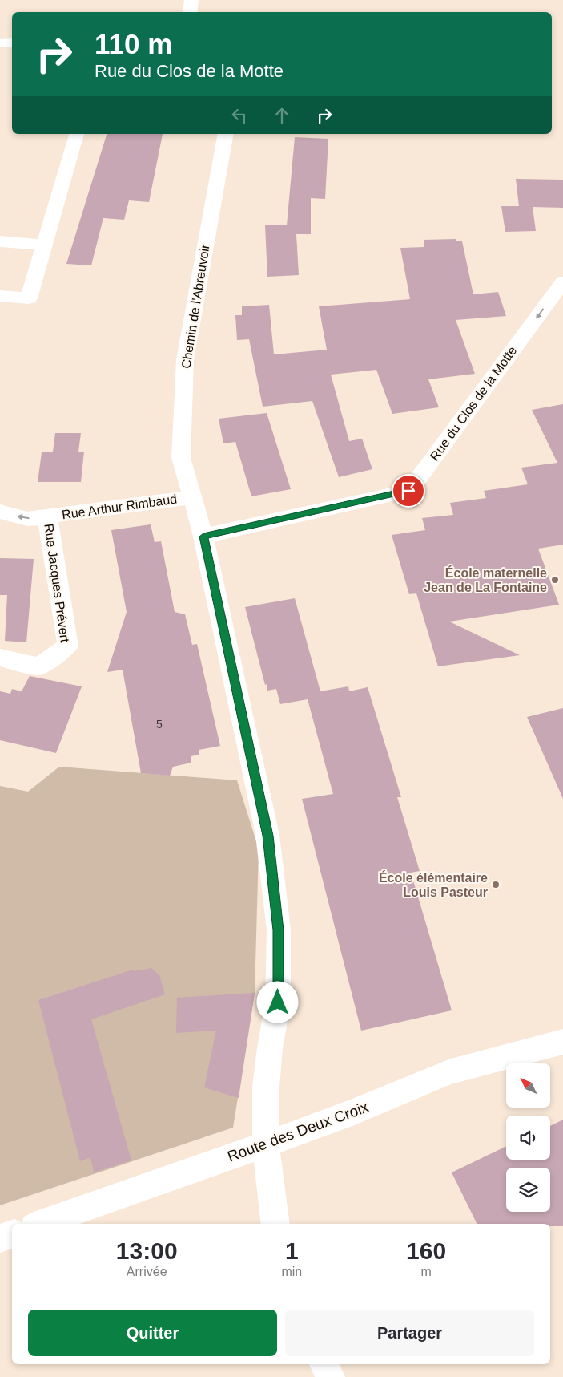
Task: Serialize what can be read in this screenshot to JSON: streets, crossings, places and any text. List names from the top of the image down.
{
  "streets": {
    "street": [
      "Chemin de l'Abreuvoir",
      "Rue du Clos de la Motte",
      "Rue Arthur Rimbaud",
      "Rue Jacques Prévert",
      "Route des Deux Croix"
    ]
  },
  "crossings": [
    ["Chemin de l'Abreuvoir", "Rue du Clos de la Motte"],
    ["Chemin de l'Abreuvoir", "Rue Arthur Rimbaud"],
    ["Chemin de l'Abreuvoir", "Route des Deux Croix"],
    ["Rue Arthur Rimbaud", "Rue Jacques Prévert"]
  ],
  "one_way": ["Rue du Clos de la Motte"],
  "places": ["École maternelle Jean de La Fontaine", "École élémentaire Louis Pasteur"],
  "house_numbers": ["5"],
  "north": "top left",
  "page": {
    "turn": ["110 m", "Rue du Clos de la Motte"],
    "eta": [
      "13:00",
      "Arrivée",
      "1",
      "min",
      "160",
      "m"
    ],
    "buttons": ["Quitter", "Partager"]
  }
}
